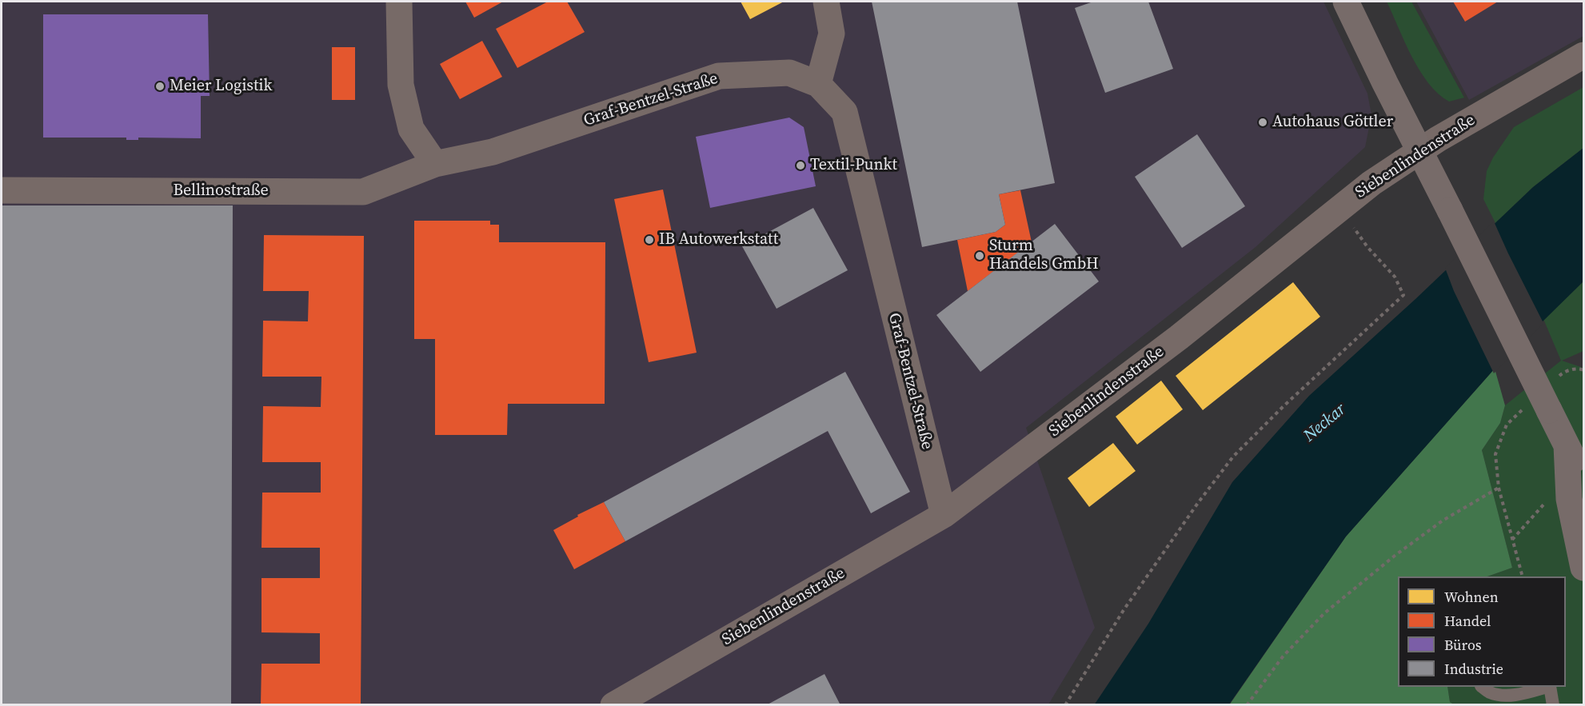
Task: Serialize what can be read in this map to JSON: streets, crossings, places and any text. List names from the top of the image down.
{
  "streets": {
    "street": ["Graf-Bentzel-Straße", "Siebenlindenstraße", "Bellinostraße"]
  },
  "crossings": [
    ["Graf-Bentzel-Straße", "Siebenlindenstraße"],
    ["Graf-Bentzel-Straße", "Bellinostraße"]
  ],
  "water": ["Neckar"],
  "places": [
    "Meier Logistik",
    "Autohaus Göttler",
    "Textil-Punkt",
    "IB Autowerkstatt",
    "Sturm Handels GmbH"
  ],
  "legend": [
    "Wohnen",
    "Handel",
    "Büros",
    "Industrie"
  ]
}
